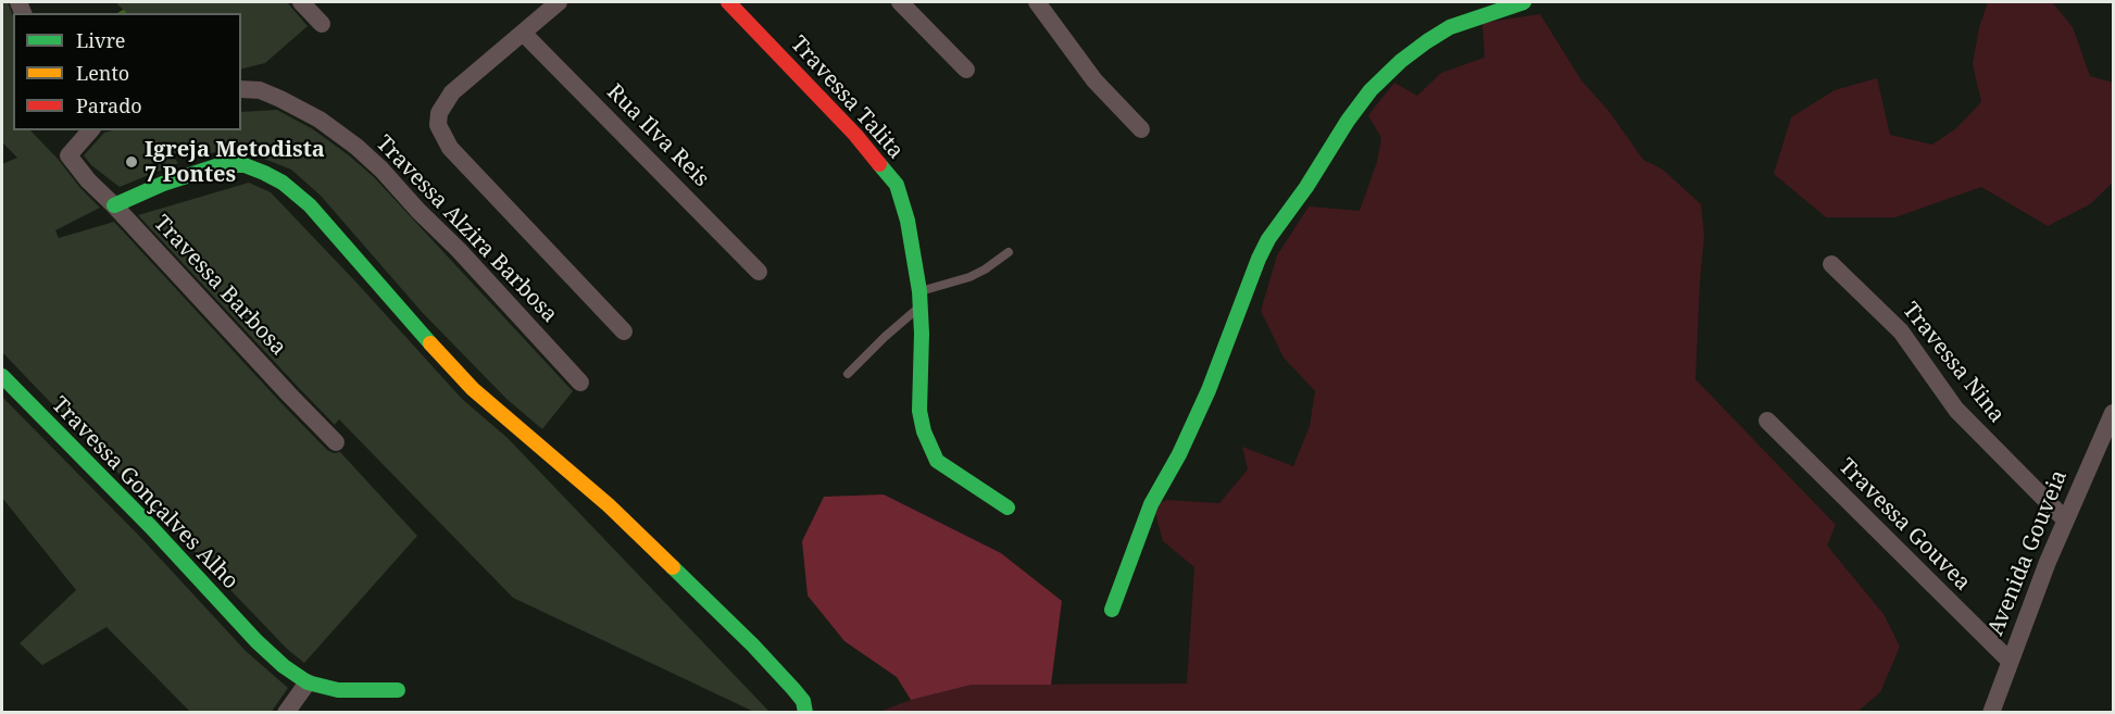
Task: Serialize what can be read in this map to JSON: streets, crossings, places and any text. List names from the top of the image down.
{
  "streets": {
    "street": [
      "Travessa Talita",
      "Rua Ilva Reis",
      "Travessa Alzira Barbosa",
      "Travessa Barbosa",
      "Travessa Nina",
      "Travessa Gonçalves Alho",
      "Travessa Gouvea",
      "Avenida Gouveia"
    ]
  },
  "crossings": [
    ["Travessa Nina", "Avenida Gouveia"],
    ["Travessa Gouvea", "Avenida Gouveia"]
  ],
  "places": ["Igreja Metodista 7 Pontes"],
  "legend": ["Livre", "Lento", "Parado"]
}
